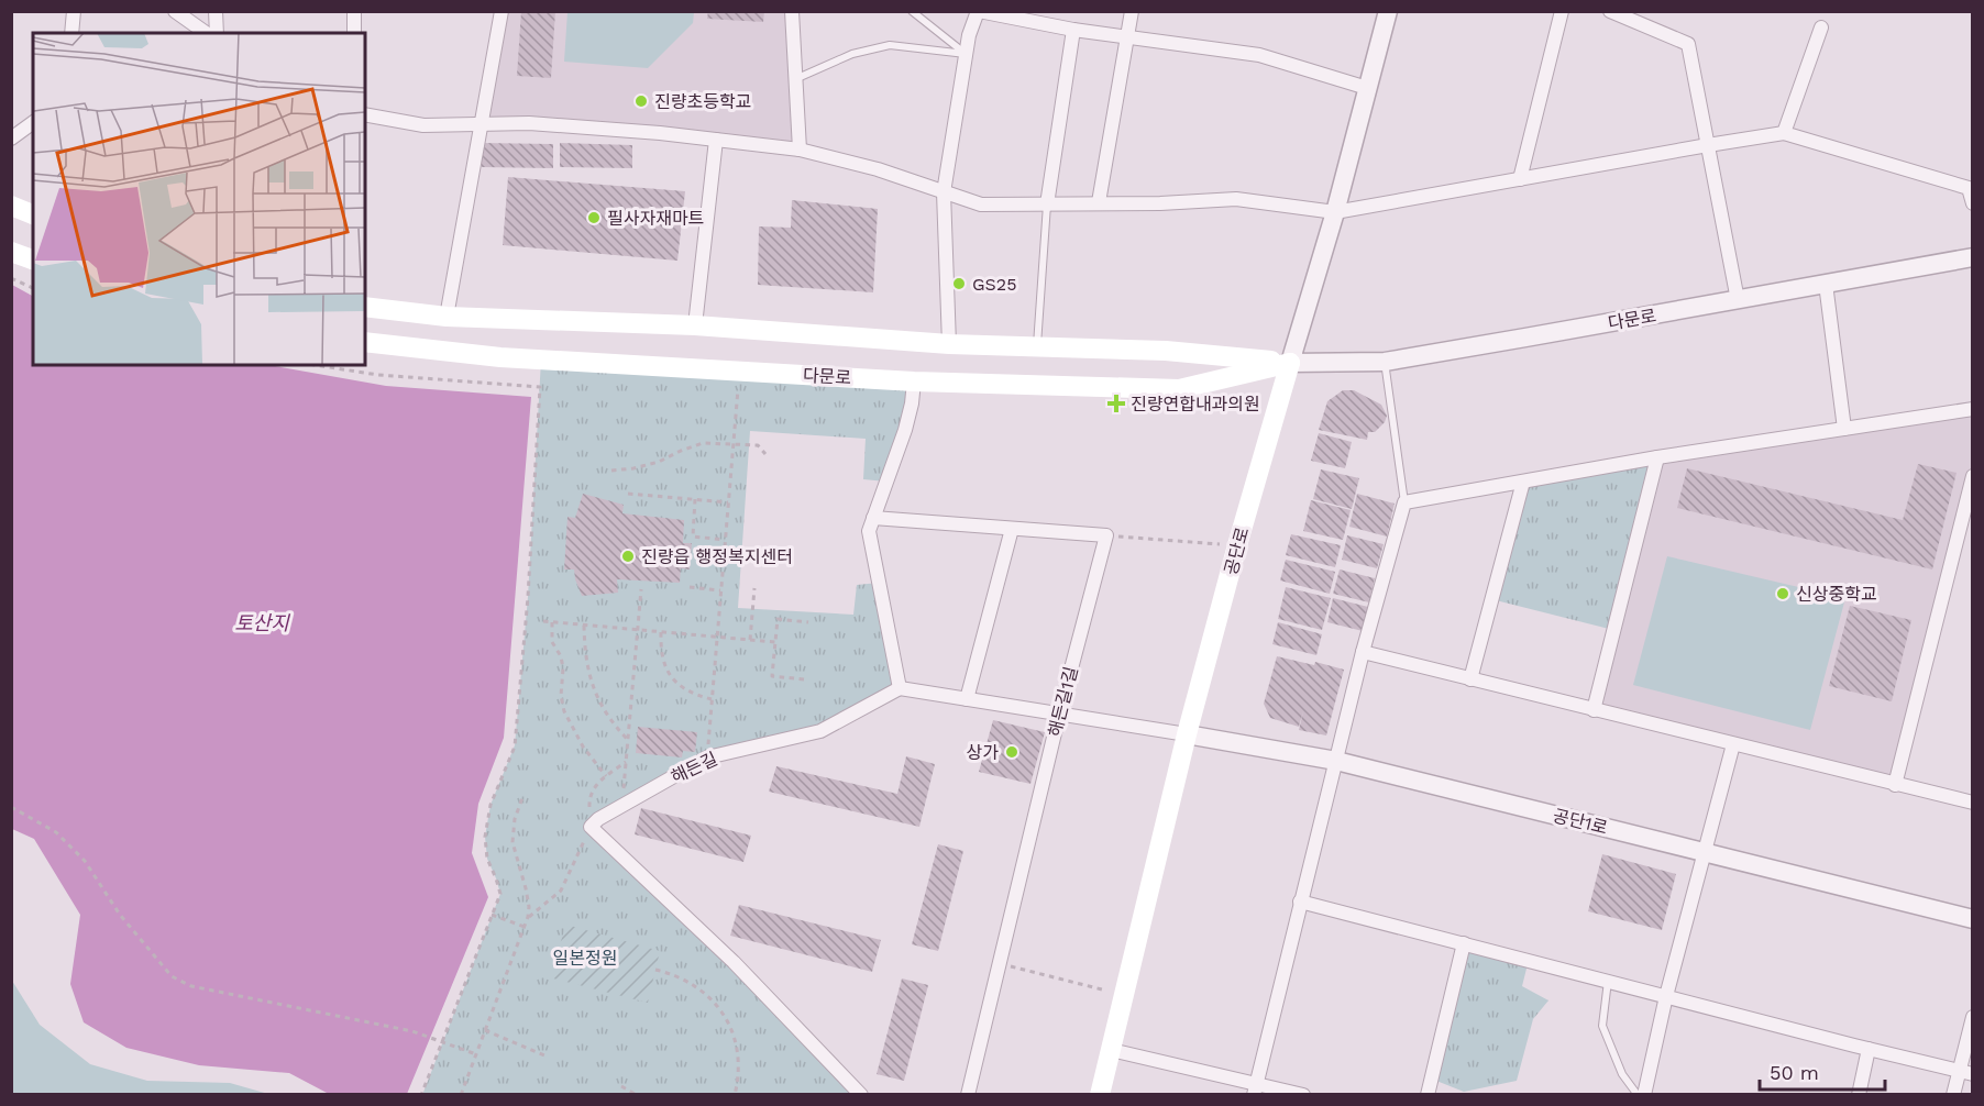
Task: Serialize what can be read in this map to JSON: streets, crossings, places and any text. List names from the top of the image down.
{
  "streets": {
    "main road": ["다문로", "공단로"],
    "street": ["해든길1길", "해든길", "공단1로"]
  },
  "crossings": [
    ["다문로", "공단로"],
    ["공단로", "공단1로"]
  ],
  "water": ["토산지"],
  "parks": ["일본정원"],
  "places": {
    "other": [
      "진량초등학교",
      "필사자재마트",
      "GS25",
      "진량읍 행정복지센터",
      "신상중학교",
      "상가"
    ],
    "health": ["진량연합내과의원"]
  },
  "scale_bar": "50 m"
}
